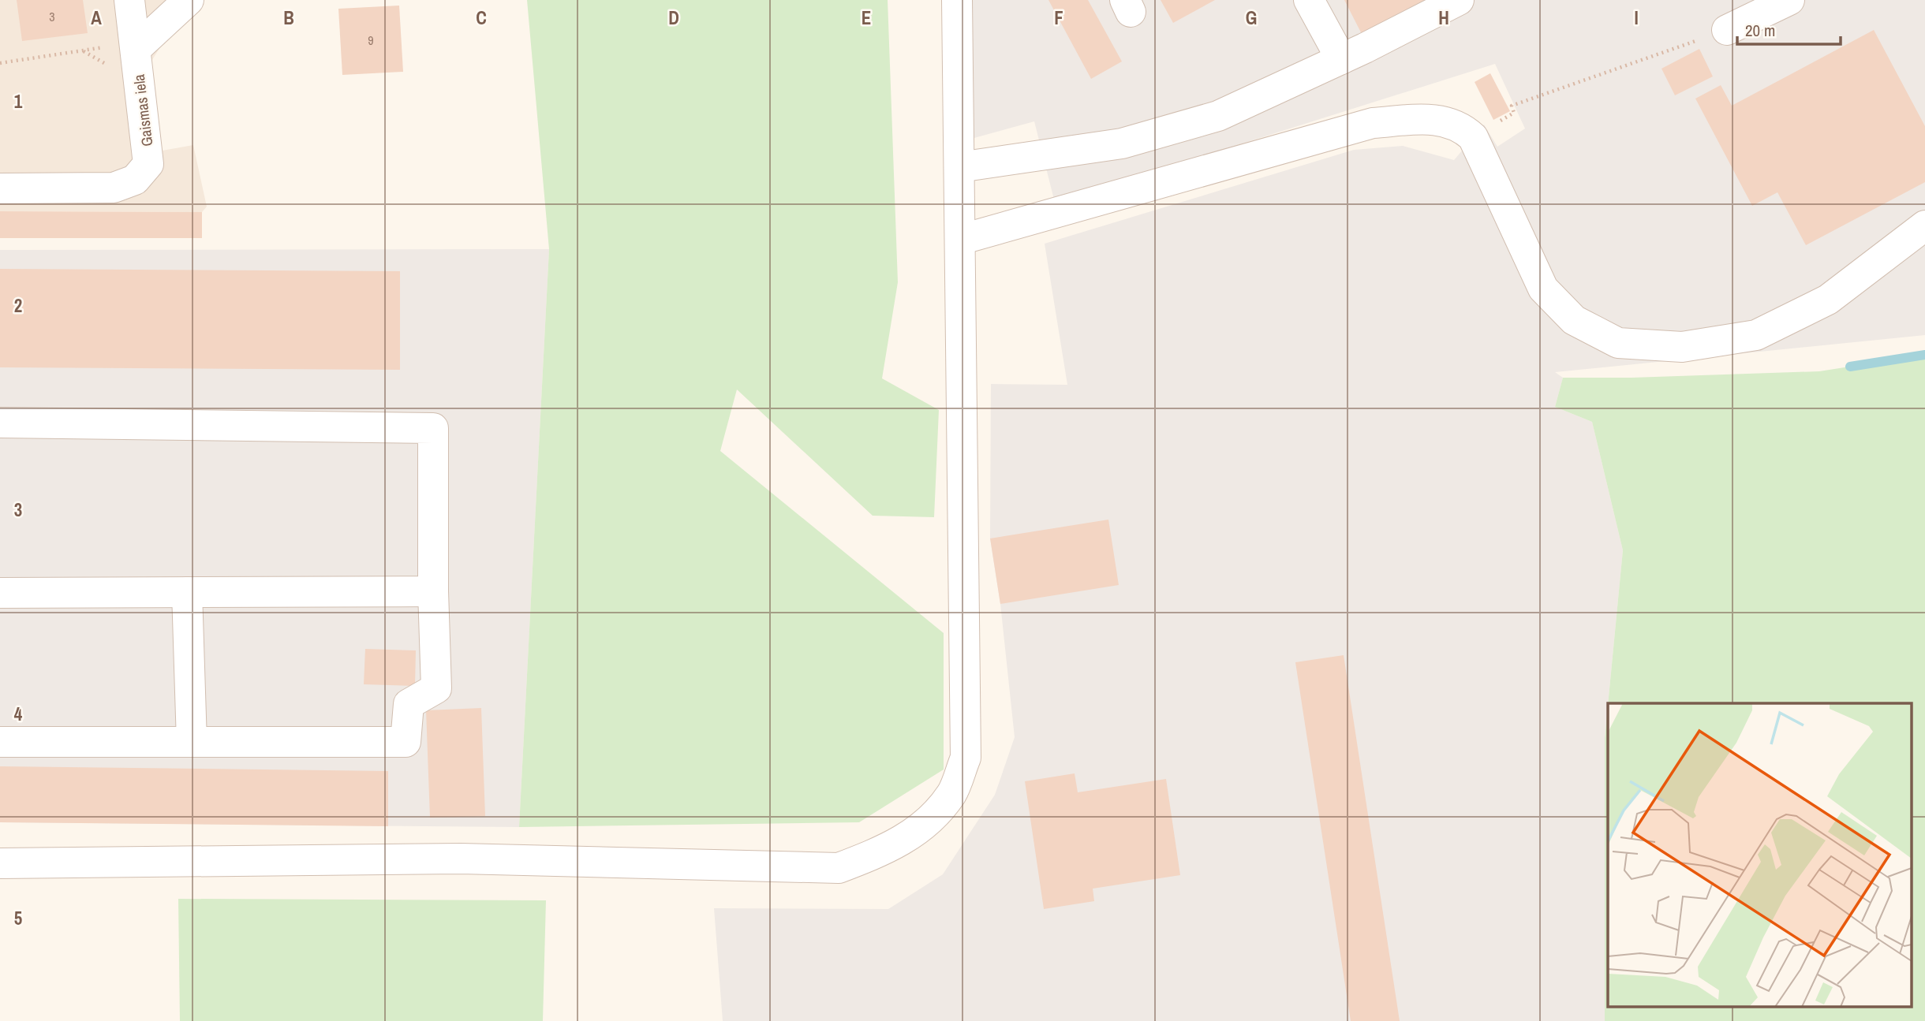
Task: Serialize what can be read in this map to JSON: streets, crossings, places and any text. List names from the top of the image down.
{
  "streets": {
    "street": ["Gaismas iela"]
  },
  "house_numbers": ["3", "9"],
  "scale_bar": "20 m",
  "grid": {
    "columns": [
      "A",
      "B",
      "C",
      "D",
      "E",
      "F",
      "G",
      "H",
      "I"
    ],
    "rows": [
      "1",
      "2",
      "3",
      "4",
      "5"
    ]
  }
}
